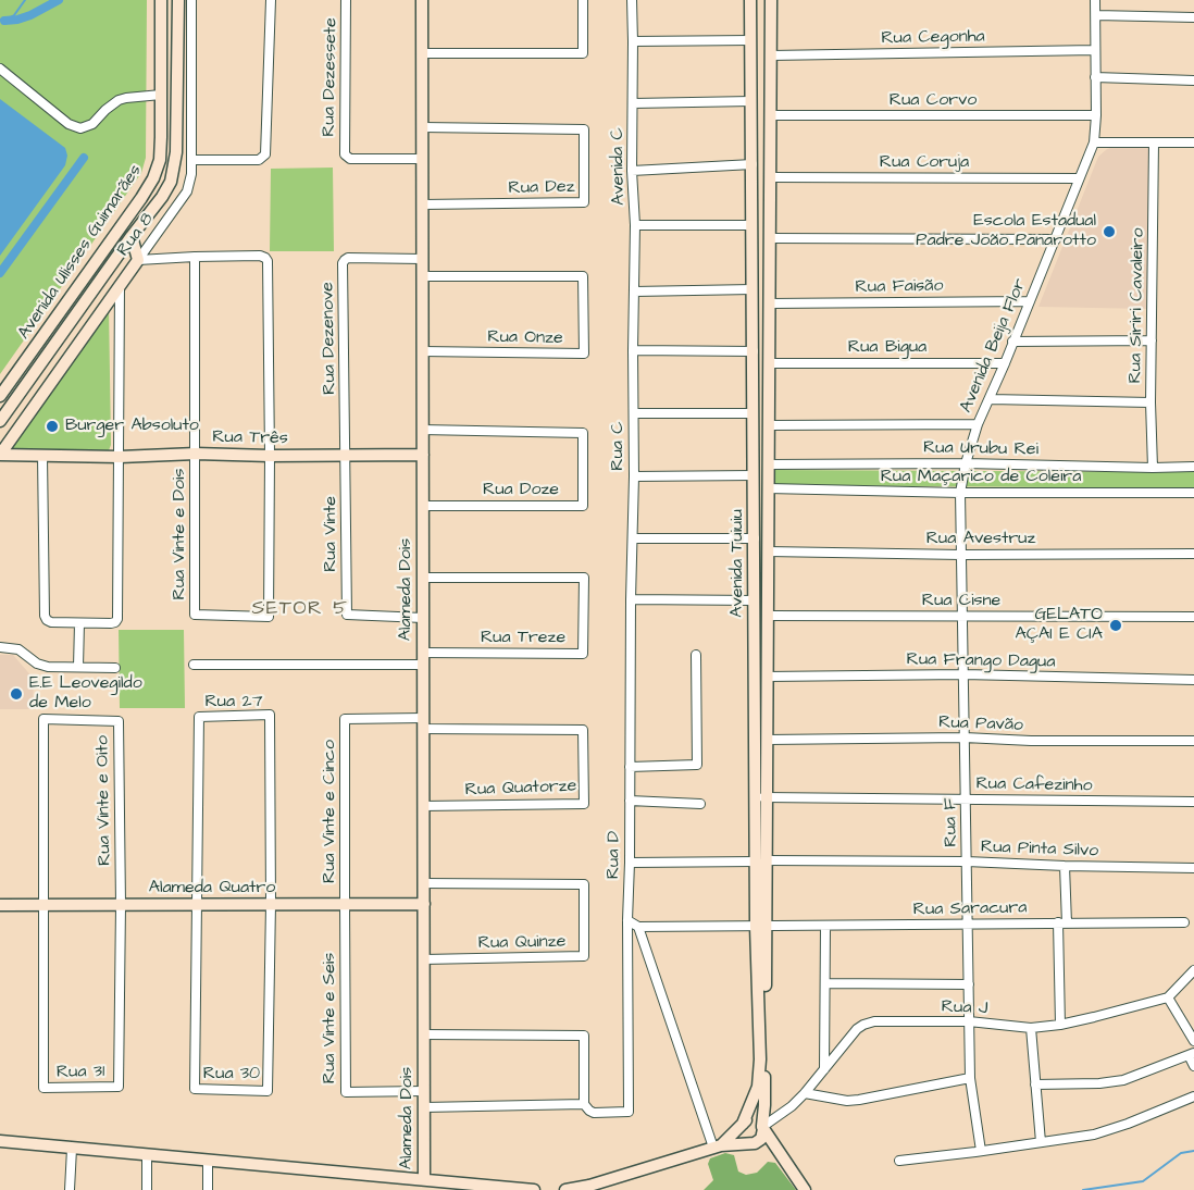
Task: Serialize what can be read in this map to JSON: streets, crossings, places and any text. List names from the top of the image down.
{
  "streets": {
    "main road": [
      "Rua 8",
      "Avenida Ulisses Guimarães",
      "Rua Três",
      "Avenida Tuiuiu",
      "Alameda Dois",
      "Alameda Quatro"
    ],
    "street": [
      "Rua Cegonha",
      "Rua Dezessete",
      "Rua Corvo",
      "Rua Coruja",
      "Avenida C",
      "Rua Dez",
      "Rua Faisão",
      "Rua Siriri Cavaleiro",
      "Rua Dezenove",
      "Rua Onze",
      "Avenida Beija Flor",
      "Rua Bigua",
      "Rua C",
      "Rua Urubu Rei",
      "Rua Maçarico de Coleira",
      "Rua Doze",
      "Rua Vinte e Dois",
      "Rua Vinte",
      "Rua Avestruz",
      "Rua Cisne",
      "Rua Treze",
      "Rua Frango Dagua",
      "Rua 27",
      "Rua Pavão",
      "Rua Cafezinho",
      "Rua Quatorze",
      "Rua Vinte e Oito",
      "Rua Vinte e Cinco",
      "Rua F",
      "Rua Pinta Silvo",
      "Rua D",
      "Rua Saracura",
      "Rua Quinze",
      "Rua J",
      "Rua Vinte e Seis",
      "Rua 31",
      "Rua 30"
    ]
  },
  "crossings": [
    ["Rua Cegonha", "Avenida Beija Flor"],
    ["Rua Cegonha", "Avenida Tuiuiu"],
    ["Rua Dezessete", "Alameda Dois"],
    ["Rua Corvo", "Avenida Beija Flor"],
    ["Rua Corvo", "Avenida Tuiuiu"],
    ["Rua Coruja", "Avenida Beija Flor"],
    ["Rua Coruja", "Avenida Tuiuiu"],
    ["Avenida C", "Rua C"],
    ["Rua Dez", "Alameda Dois"],
    ["Rua 8", "Rua Três"],
    ["Rua Faisão", "Avenida Beija Flor"],
    ["Rua Faisão", "Avenida Tuiuiu"],
    ["Rua Siriri Cavaleiro", "Rua Urubu Rei"],
    ["Rua Dezenove", "Rua Três"],
    ["Rua Dezenove", "Rua Vinte"],
    ["Rua Dezenove", "Alameda Dois"],
    ["Rua Onze", "Alameda Dois"],
    ["Avenida Beija Flor", "Rua Bigua"],
    ["Avenida Beija Flor", "Rua Urubu Rei"],
    ["Avenida Beija Flor", "Rua Maçarico de Coleira"],
    ["Avenida Beija Flor", "Rua F"],
    ["Rua Bigua", "Avenida Tuiuiu"],
    ["Rua Três", "Rua Vinte e Dois"],
    ["Rua Três", "Rua Vinte"],
    ["Rua Três", "Alameda Dois"],
    ["Rua C", "Rua D"],
    ["Rua Urubu Rei", "Avenida Tuiuiu"],
    ["Rua Maçarico de Coleira", "Avenida Tuiuiu"],
    ["Rua Maçarico de Coleira", "Rua F"],
    ["Rua Doze", "Alameda Dois"],
    ["Rua Vinte", "Alameda Dois"],
    ["Rua Avestruz", "Avenida Tuiuiu"],
    ["Rua Avestruz", "Rua F"],
    ["Avenida Tuiuiu", "Rua Cisne"],
    ["Avenida Tuiuiu", "Rua Frango Dagua"],
    ["Avenida Tuiuiu", "Rua Pavão"],
    ["Avenida Tuiuiu", "Rua Cafezinho"],
    ["Avenida Tuiuiu", "Rua Pinta Silvo"],
    ["Avenida Tuiuiu", "Rua Saracura"],
    ["Avenida Tuiuiu", "Rua J"],
    ["Alameda Dois", "Rua Treze"],
    ["Alameda Dois", "Rua Quatorze"],
    ["Alameda Dois", "Rua Vinte e Cinco"],
    ["Alameda Dois", "Alameda Quatro"],
    ["Alameda Dois", "Rua Quinze"],
    ["Alameda Dois", "Rua Vinte e Seis"],
    ["Rua Cisne", "Rua F"],
    ["Rua Frango Dagua", "Rua F"],
    ["Rua 27", "Alameda Quatro"],
    ["Rua 27", "Rua 30"],
    ["Rua Pavão", "Rua F"],
    ["Rua Cafezinho", "Rua F"],
    ["Rua Quatorze", "Rua Vinte e Cinco"],
    ["Rua Vinte e Oito", "Alameda Quatro"],
    ["Rua Vinte e Oito", "Rua 31"],
    ["Rua Vinte e Cinco", "Alameda Quatro"],
    ["Rua Vinte e Cinco", "Rua Vinte e Seis"],
    ["Rua F", "Rua Pinta Silvo"],
    ["Rua F", "Rua Saracura"],
    ["Rua F", "Rua J"],
    ["Rua Pinta Silvo", "Rua D"],
    ["Alameda Quatro", "Rua Vinte e Seis"],
    ["Alameda Quatro", "Rua 31"],
    ["Alameda Quatro", "Rua 30"]
  ],
  "districts": ["SETOR 5"],
  "places": [
    "Escola Estadual Padre João Panarotto",
    "Burger Absoluto",
    "GELATO AÇAI E CIA",
    "E.E Leovegildo de Melo"
  ]
}
